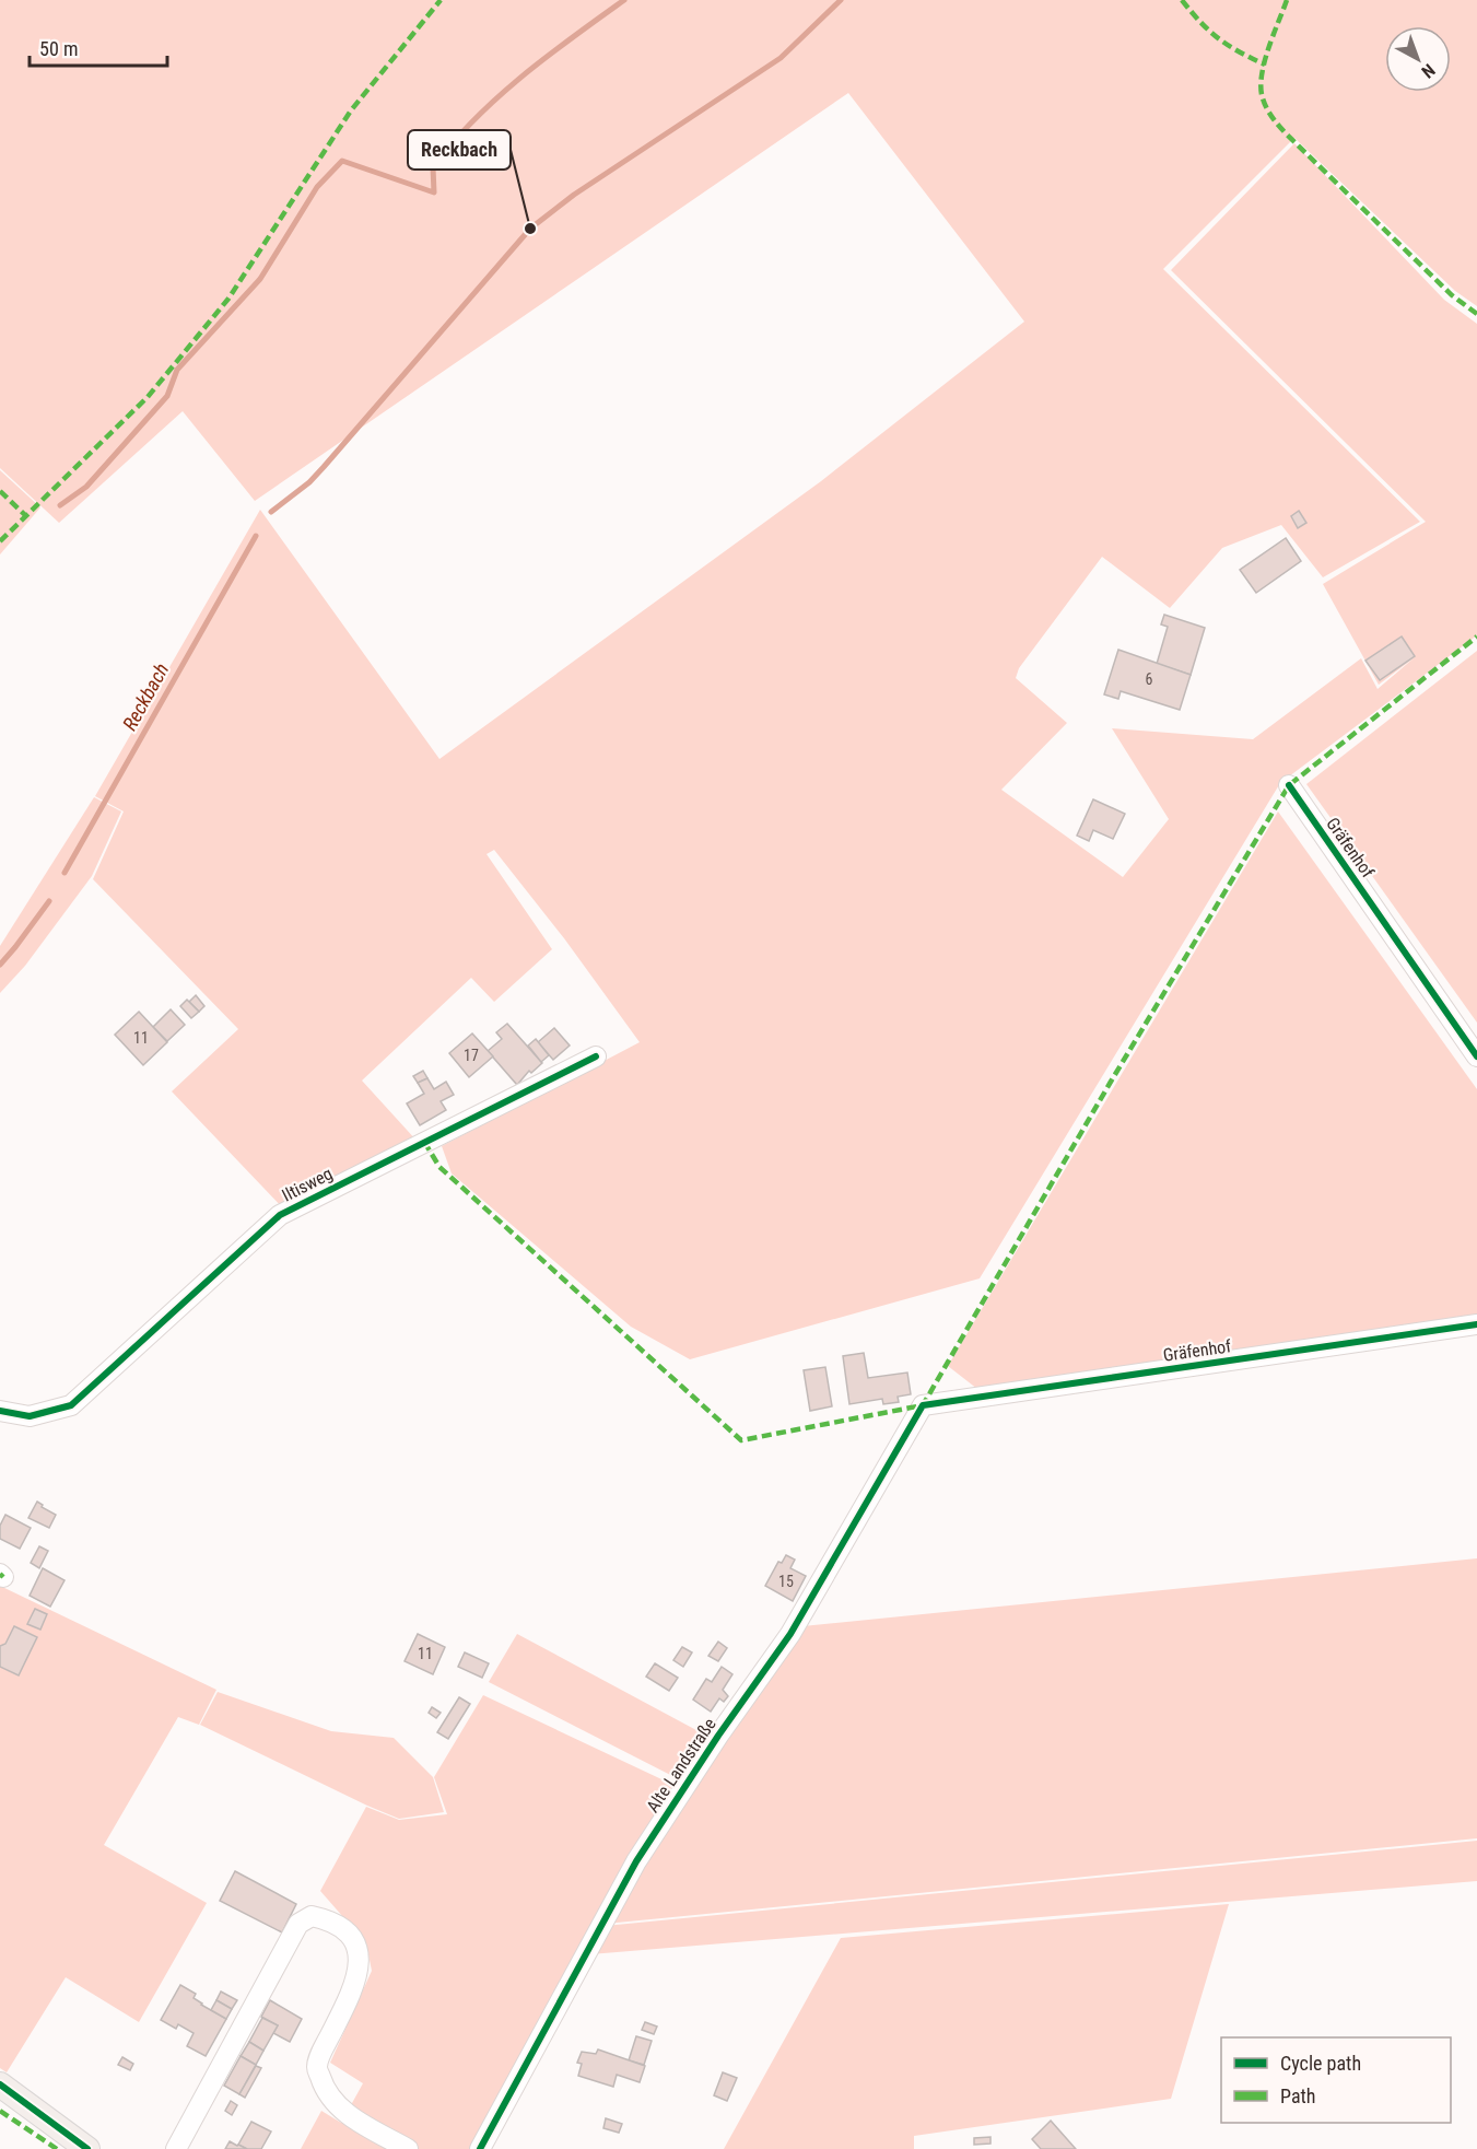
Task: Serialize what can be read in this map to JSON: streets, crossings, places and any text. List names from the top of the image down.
{
  "streets": {
    "street": ["Gräfenhof", "Iltisweg", "Alte Landstraße"]
  },
  "crossings": [
    ["Gräfenhof", "Alte Landstraße"]
  ],
  "water": ["Reckbach"],
  "places": ["Reckbach"],
  "house_numbers": [
    "6",
    "11",
    "17",
    "15",
    "11"
  ],
  "legend": ["Cycle path", "Path"],
  "scale_bar": "50 m",
  "north": "bottom right"
}
